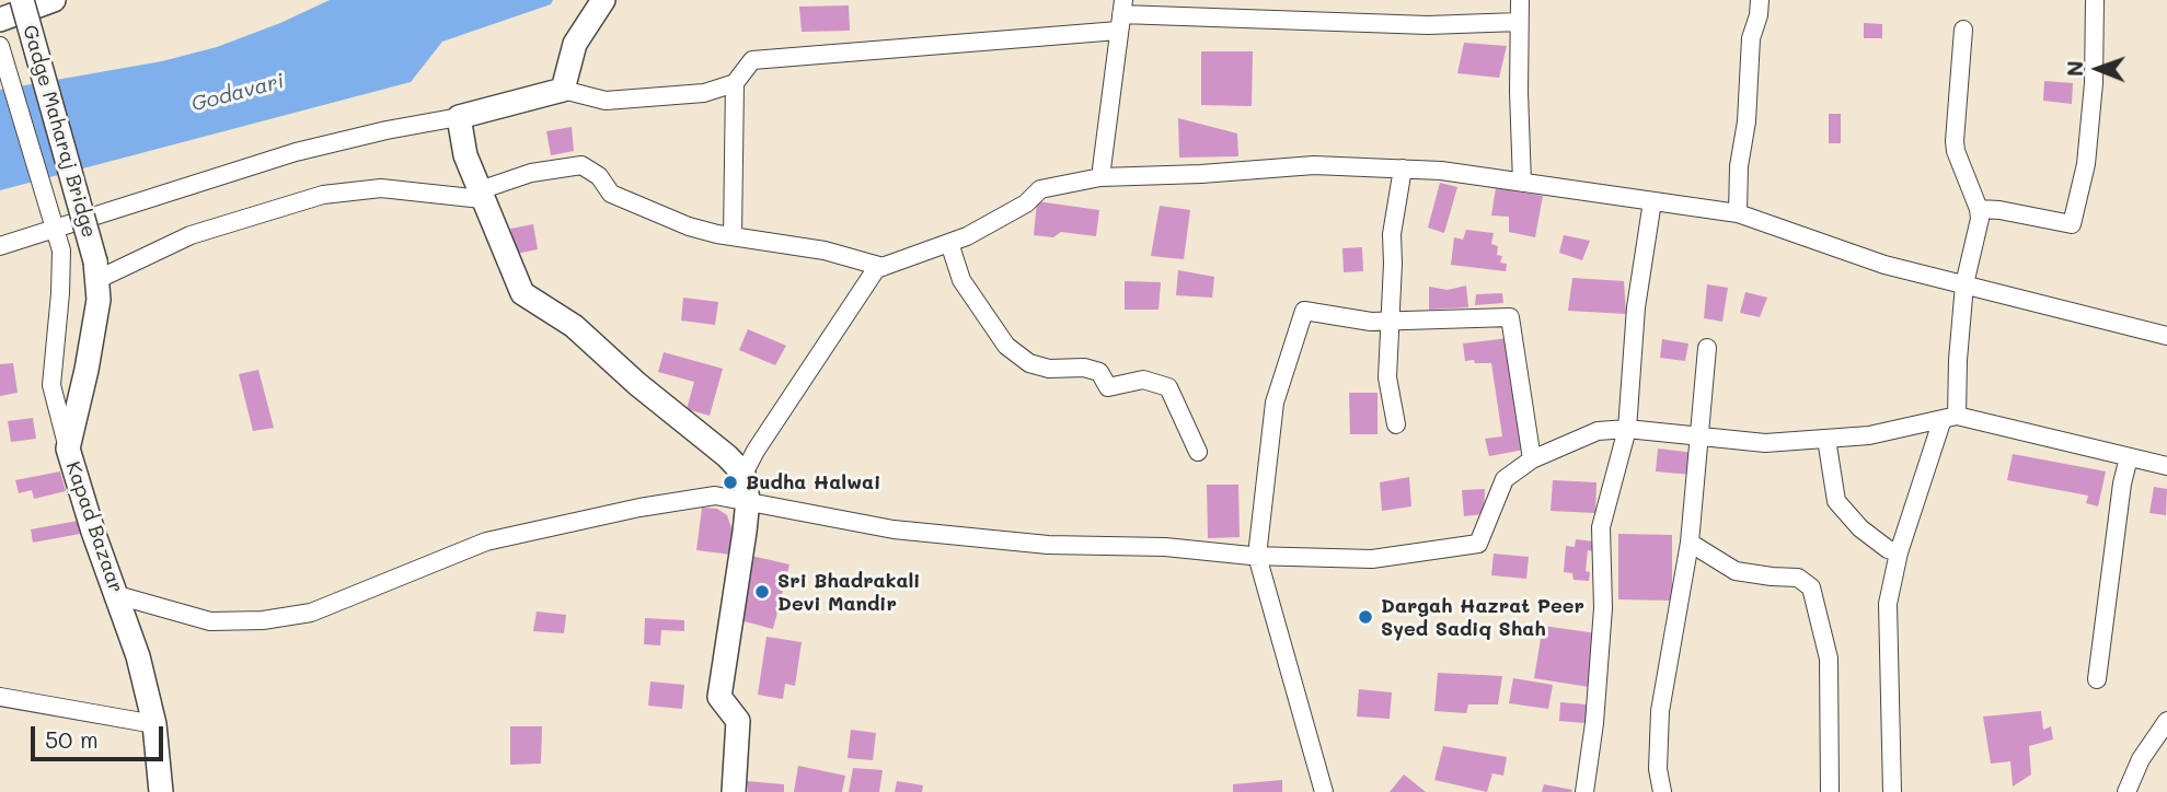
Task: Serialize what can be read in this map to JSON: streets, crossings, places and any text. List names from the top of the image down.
{
  "streets": {
    "street": ["Gadge Maharaj Bridge", "Kapad Bazaar"]
  },
  "crossings": [
    ["Gadge Maharaj Bridge", "Kapad Bazaar"]
  ],
  "water": ["Godavari"],
  "places": ["Budha Halwai", "Sri Bhadrakali Devi Mandir", "Dargah Hazrat Peer Syed Sadiq Shah"],
  "scale_bar": "50 m",
  "north": "left"
}
